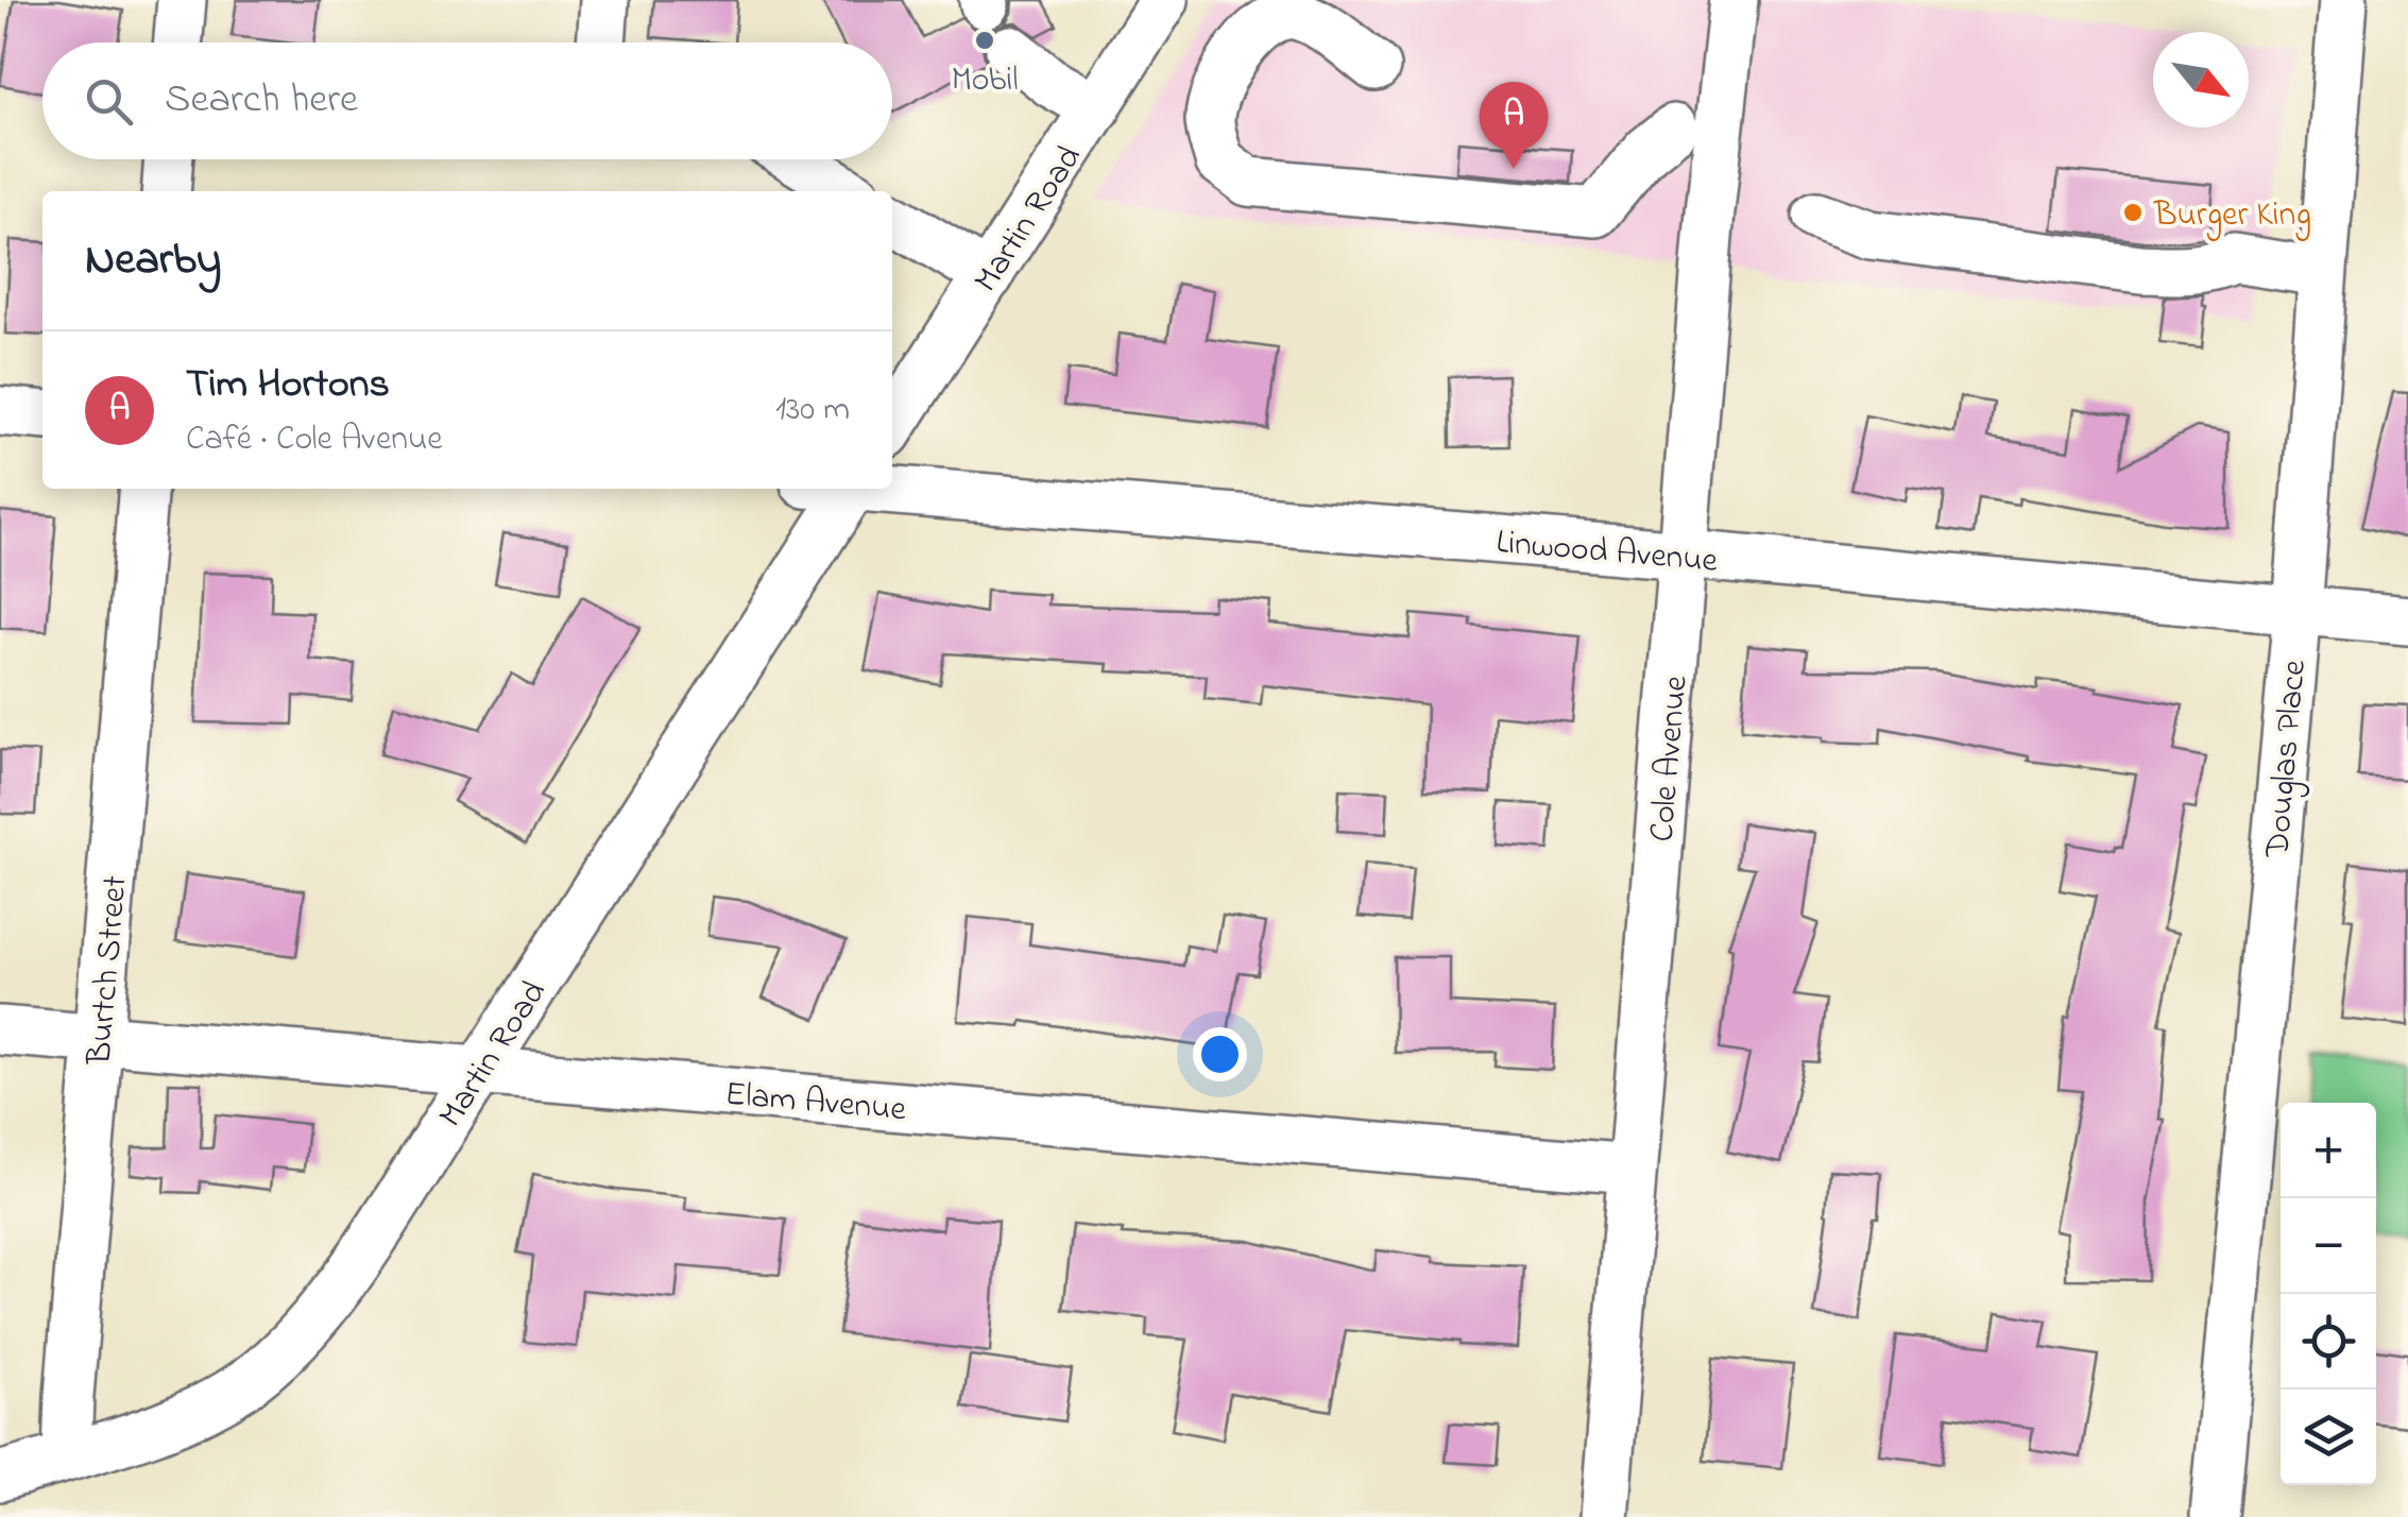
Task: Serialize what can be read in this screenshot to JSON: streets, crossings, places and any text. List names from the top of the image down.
{
  "streets": {
    "street": [
      "Martin Road",
      "Linwood Avenue",
      "Cole Avenue",
      "Douglas Place",
      "Burtch Street",
      "Elam Avenue"
    ]
  },
  "crossings": [
    ["Martin Road", "Burtch Street"],
    ["Martin Road", "Elam Avenue"],
    ["Linwood Avenue", "Cole Avenue"],
    ["Linwood Avenue", "Douglas Place"],
    ["Cole Avenue", "Elam Avenue"],
    ["Burtch Street", "Elam Avenue"]
  ],
  "places": ["Mobil", "Burger King"],
  "north": "bottom right",
  "page": {
    "search": "Search here",
    "pins": "A",
    "heading": "Nearby",
    "list": [
      {
        "mark": "A",
        "name": "Tim Hortons",
        "note": "Café · Cole Avenue",
        "value": "130 m"
      }
    ],
    "map_buttons": ["+", "−"]
  }
}
